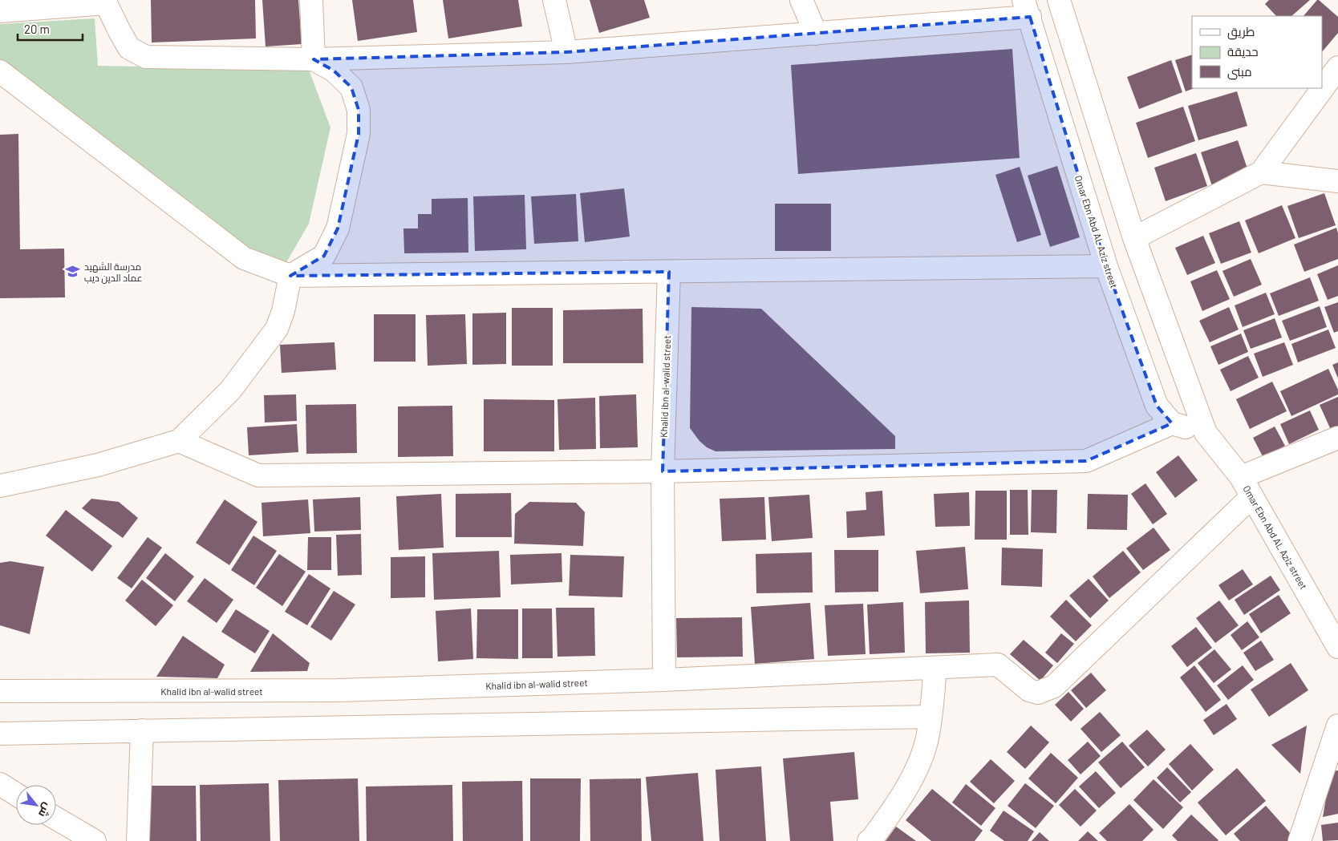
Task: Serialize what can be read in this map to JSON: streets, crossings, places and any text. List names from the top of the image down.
{
  "streets": {
    "street": ["Omar Ebn Abd AL Aziz street", "Khalid ibn al-walid street"]
  },
  "places": {
    "school or university": ["مدرسة الشهيد عماد الدين ديب"]
  },
  "legend": ["طريق", "حديقة", "مبنى"],
  "scale_bar": "20 m",
  "north": "bottom right"
}
